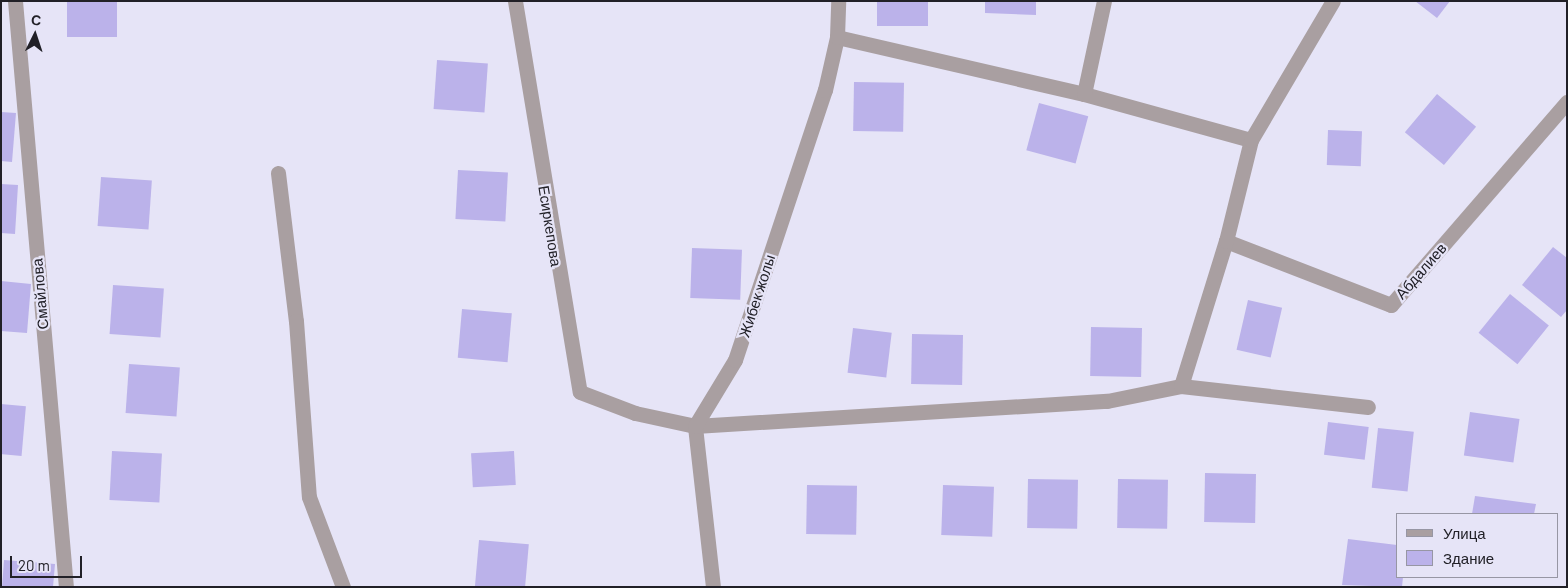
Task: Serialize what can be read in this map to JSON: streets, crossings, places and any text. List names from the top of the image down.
{
  "streets": {
    "street": [
      "Есиркепова",
      "Абдалиев",
      "Смайлова",
      "Жибек жолы"
    ]
  },
  "crossings": [
    ["Есиркепова", "Жибек жолы"]
  ],
  "legend": ["Улица", "Здание"],
  "scale_bar": "20 m",
  "north": "top"
}
